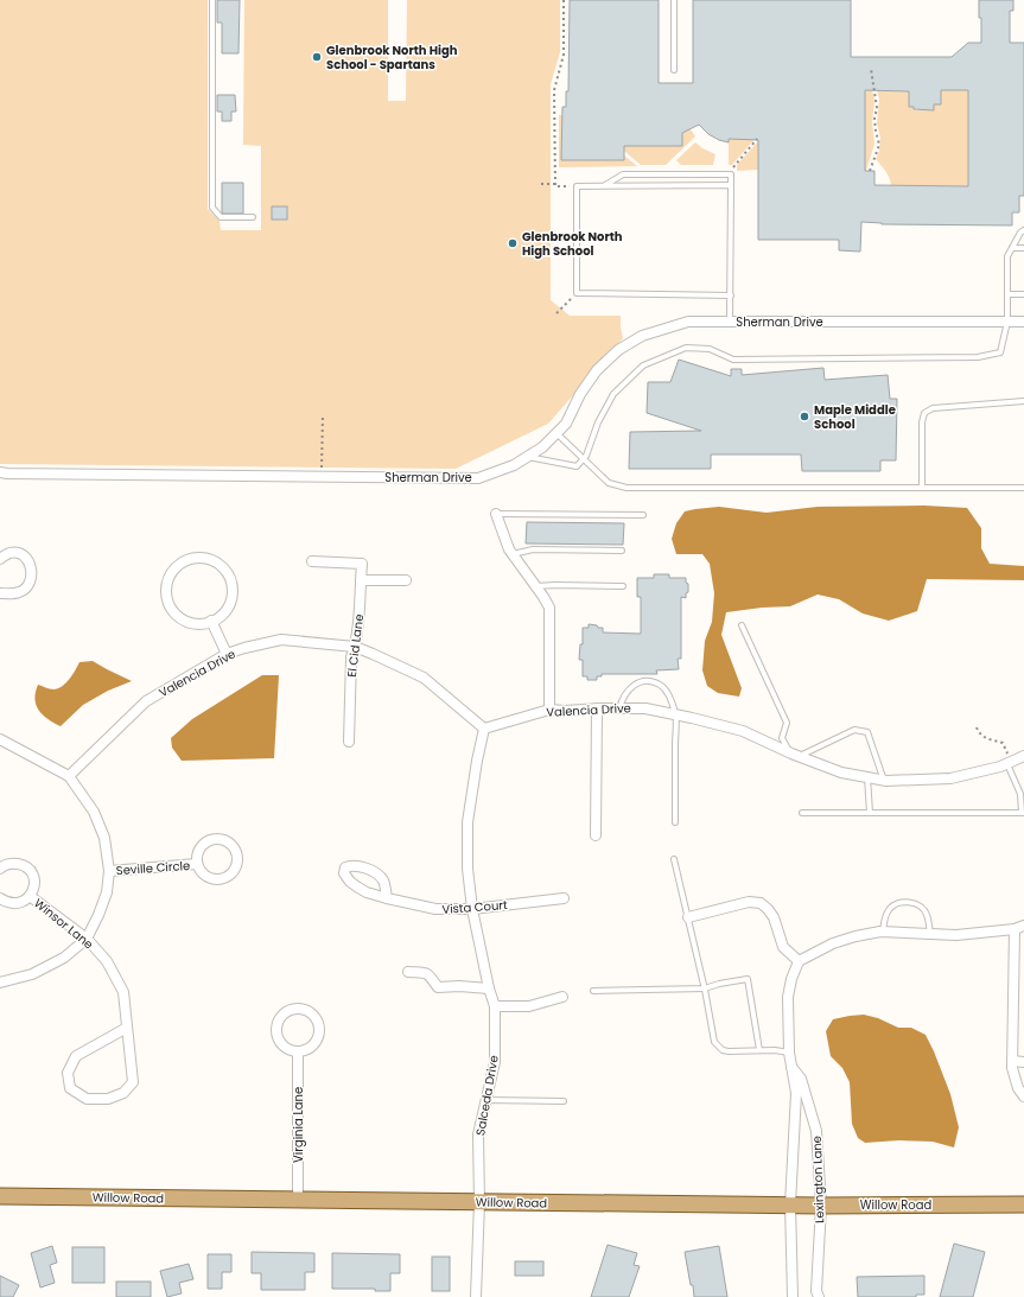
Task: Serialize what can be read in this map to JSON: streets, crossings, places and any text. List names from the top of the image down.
{
  "streets": {
    "main road": ["Willow Road"],
    "street": [
      "Sherman Drive",
      "El Cid Lane",
      "Valencia Drive",
      "Seville Circle",
      "Vista Court",
      "Winsor Lane",
      "Salceda Drive",
      "Virginia Lane",
      "Lexington Lane"
    ]
  },
  "crossings": [
    ["El Cid Lane", "Valencia Drive"],
    ["Valencia Drive", "Salceda Drive"],
    ["Vista Court", "Salceda Drive"],
    ["Salceda Drive", "Willow Road"],
    ["Virginia Lane", "Willow Road"],
    ["Lexington Lane", "Willow Road"]
  ],
  "places": ["Glenbrook North High School - Spartans", "Glenbrook North High School", "Maple Middle School"]
}
